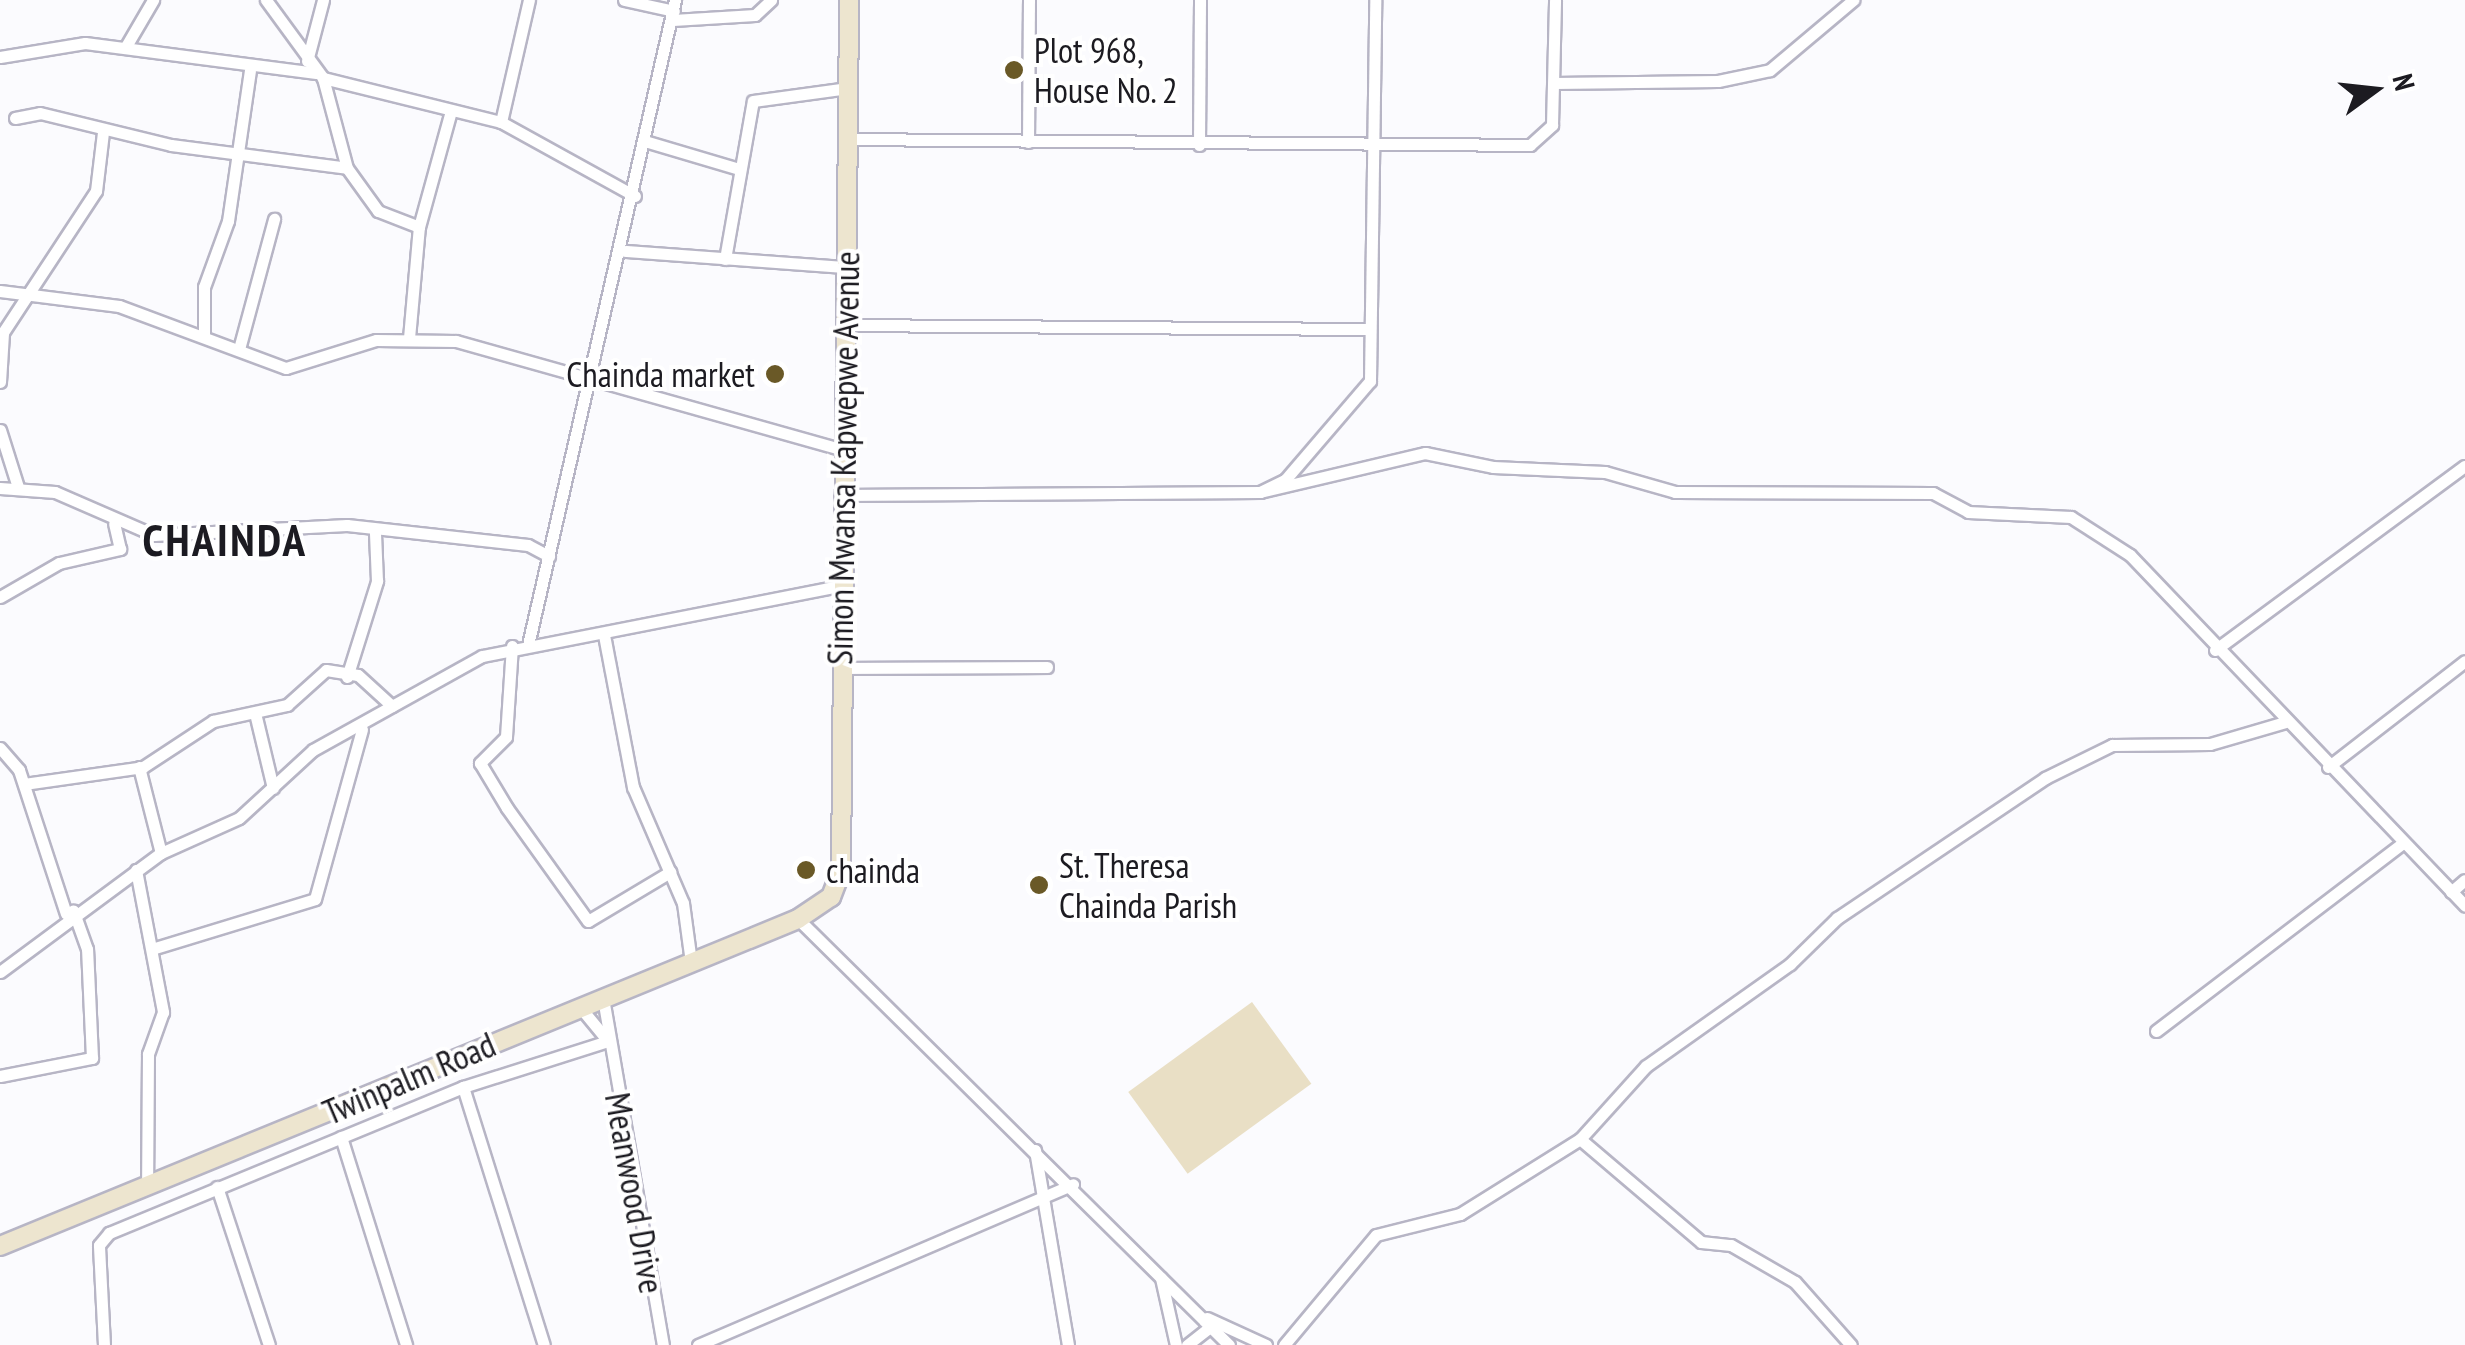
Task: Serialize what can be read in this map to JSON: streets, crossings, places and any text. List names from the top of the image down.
{
  "streets": {
    "main road": ["Simon Mwansa Kapwepwe Avenue", "Twinpalm Road"],
    "street": ["Meanwood Drive"]
  },
  "crossings": [
    ["Simon Mwansa Kapwepwe Avenue", "Twinpalm Road"],
    ["Twinpalm Road", "Meanwood Drive"]
  ],
  "districts": ["CHAINDA"],
  "places": [
    "Plot 968, House No. 2",
    "Chainda market",
    "chainda",
    "St. Theresa Chainda Parish"
  ],
  "north": "right"
}
